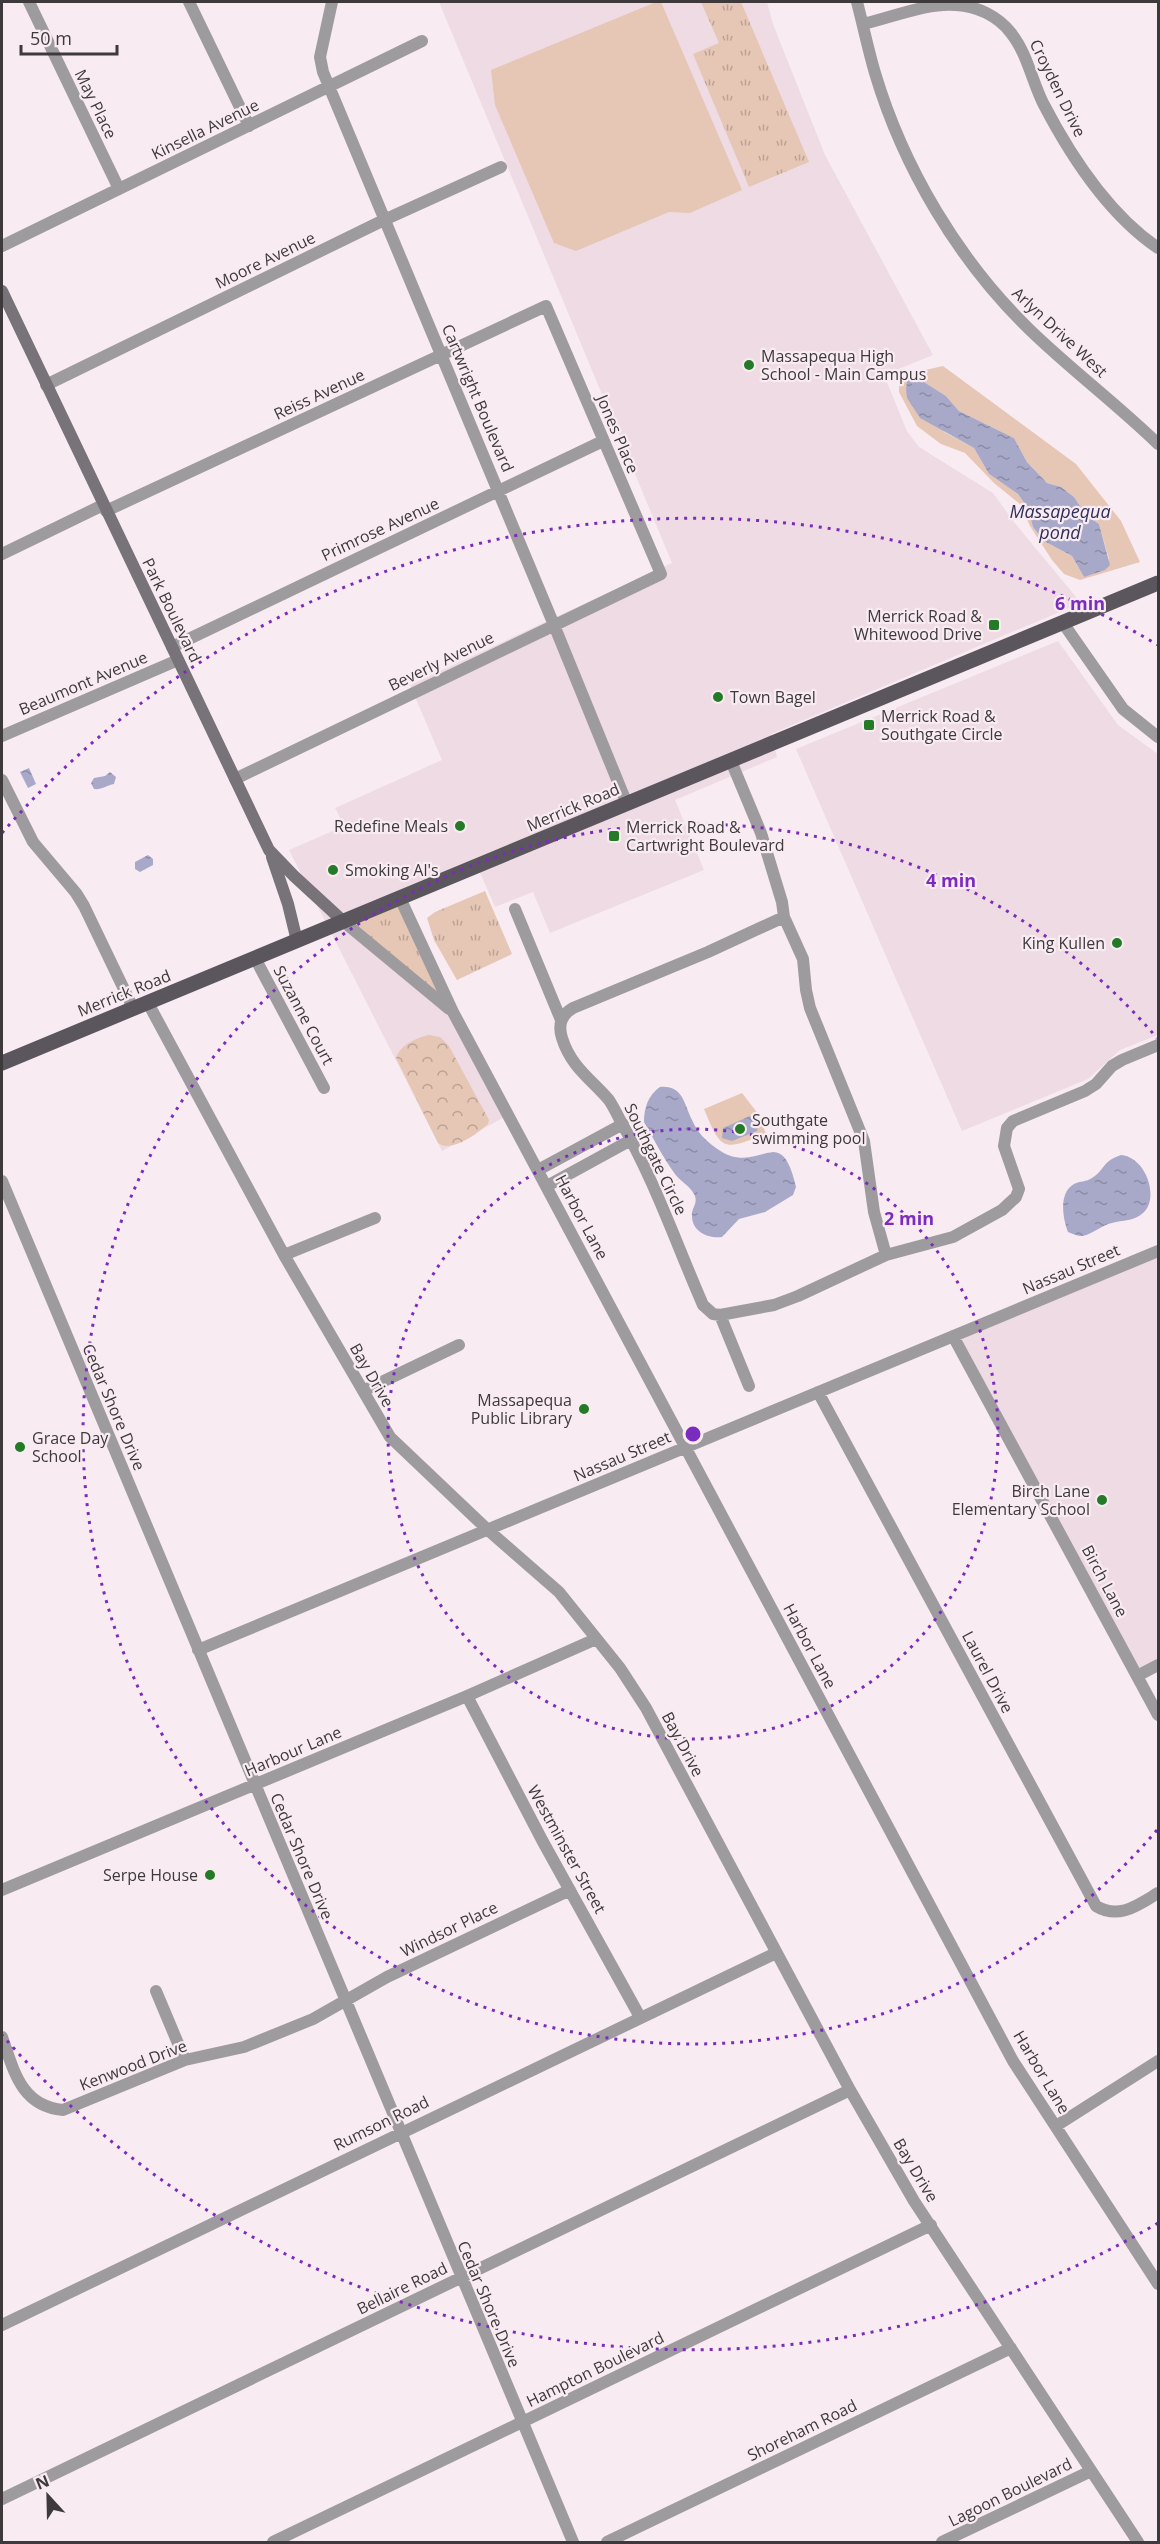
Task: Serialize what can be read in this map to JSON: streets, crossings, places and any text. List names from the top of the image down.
{
  "streets": {
    "main road": ["Park Boulevard", "Merrick Road"],
    "street": [
      "Croyden Drive",
      "May Place",
      "Kinsella Avenue",
      "Moore Avenue",
      "Arlyn Drive West",
      "Reiss Avenue",
      "Cartwright Boulevard",
      "Jones Place",
      "Primrose Avenue",
      "Beverly Avenue",
      "Beaumont Avenue",
      "Suzanne Court",
      "Southgate Circle",
      "Harbor Lane",
      "Nassau Street",
      "Bay Drive",
      "Cedar Shore Drive",
      "Birch Lane",
      "Laurel Drive",
      "Harbour Lane",
      "Westminster Street",
      "Windsor Place",
      "Kenwood Drive",
      "Rumson Road",
      "Bellaire Road",
      "Hampton Boulevard",
      "Shoreham Road",
      "Lagoon Boulevard"
    ]
  },
  "crossings": [
    ["Croyden Drive", "Arlyn Drive West"],
    ["May Place", "Kinsella Avenue"],
    ["Kinsella Avenue", "Cartwright Boulevard"],
    ["Moore Avenue", "Cartwright Boulevard"],
    ["Moore Avenue", "Park Boulevard"],
    ["Reiss Avenue", "Cartwright Boulevard"],
    ["Reiss Avenue", "Jones Place"],
    ["Reiss Avenue", "Park Boulevard"],
    ["Cartwright Boulevard", "Primrose Avenue"],
    ["Cartwright Boulevard", "Beverly Avenue"],
    ["Cartwright Boulevard", "Merrick Road"],
    ["Jones Place", "Primrose Avenue"],
    ["Jones Place", "Beverly Avenue"],
    ["Primrose Avenue", "Park Boulevard"],
    ["Park Boulevard", "Beverly Avenue"],
    ["Park Boulevard", "Beaumont Avenue"],
    ["Park Boulevard", "Merrick Road"],
    ["Park Boulevard", "Harbor Lane"],
    ["Merrick Road", "Suzanne Court"],
    ["Merrick Road", "Harbor Lane"],
    ["Merrick Road", "Bay Drive"],
    ["Harbor Lane", "Nassau Street"],
    ["Nassau Street", "Bay Drive"],
    ["Nassau Street", "Cedar Shore Drive"],
    ["Nassau Street", "Birch Lane"],
    ["Nassau Street", "Laurel Drive"],
    ["Bay Drive", "Harbour Lane"],
    ["Bay Drive", "Rumson Road"],
    ["Bay Drive", "Bellaire Road"],
    ["Bay Drive", "Hampton Boulevard"],
    ["Bay Drive", "Shoreham Road"],
    ["Bay Drive", "Lagoon Boulevard"],
    ["Cedar Shore Drive", "Harbour Lane"],
    ["Cedar Shore Drive", "Windsor Place"],
    ["Cedar Shore Drive", "Kenwood Drive"],
    ["Cedar Shore Drive", "Rumson Road"],
    ["Cedar Shore Drive", "Bellaire Road"],
    ["Cedar Shore Drive", "Hampton Boulevard"],
    ["Harbour Lane", "Westminster Street"],
    ["Westminster Street", "Windsor Place"],
    ["Westminster Street", "Rumson Road"],
    ["Windsor Place", "Kenwood Drive"]
  ],
  "water": ["Massapequa pond"],
  "places": {
    "other": [
      "Massapequa High School - Main Campus",
      "Town Bagel",
      "Redefine Meals",
      "Smoking Al's",
      "King Kullen",
      "Southgate swimming pool",
      "Massapequa Public Library",
      "Grace Day School",
      "Birch Lane Elementary School",
      "Serpe House"
    ],
    "transit": ["Merrick Road & Whitewood Drive", "Merrick Road & Southgate Circle", "Merrick Road & Cartwright Boulevard"]
  },
  "scale_bar": "50 m",
  "north": "top",
  "rings": ["6 min", "4 min", "2 min"]
}
